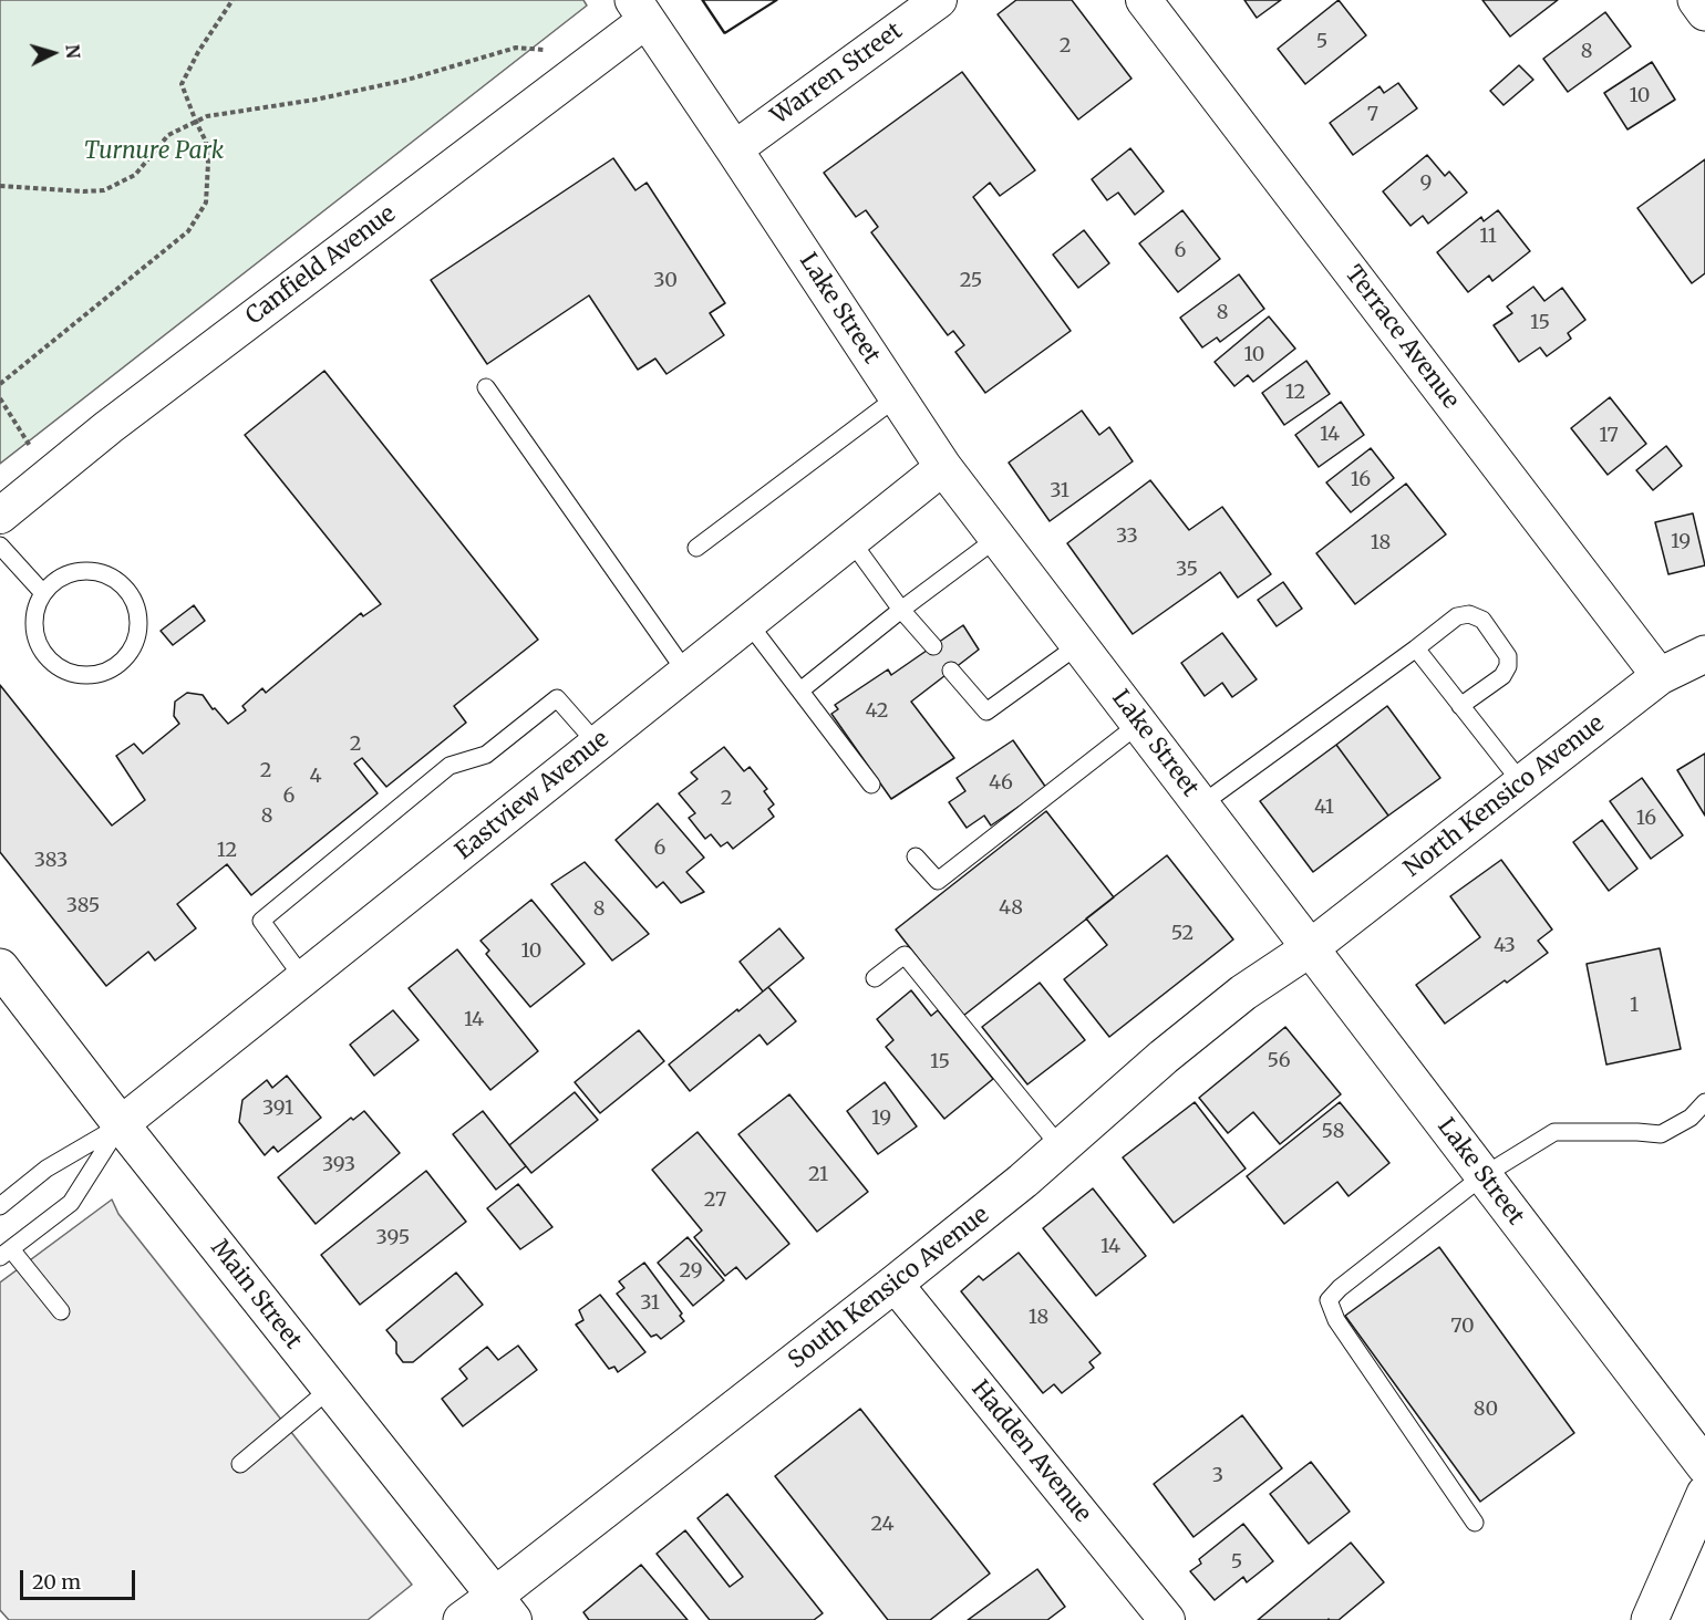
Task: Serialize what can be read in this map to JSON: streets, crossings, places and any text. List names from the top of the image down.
{
  "streets": {
    "main road": [
      "Lake Street",
      "North Kensico Avenue",
      "South Kensico Avenue",
      "Main Street"
    ],
    "street": [
      "Warren Street",
      "Canfield Avenue",
      "Terrace Avenue",
      "Eastview Avenue",
      "Hadden Avenue"
    ]
  },
  "crossings": [
    ["Warren Street", "Lake Street"],
    ["Canfield Avenue", "Lake Street"],
    ["Lake Street", "Eastview Avenue"],
    ["Lake Street", "North Kensico Avenue"],
    ["Lake Street", "South Kensico Avenue"],
    ["Terrace Avenue", "North Kensico Avenue"],
    ["Eastview Avenue", "Main Street"],
    ["North Kensico Avenue", "South Kensico Avenue"],
    ["South Kensico Avenue", "Main Street"],
    ["South Kensico Avenue", "Hadden Avenue"]
  ],
  "parks": ["Turnure Park"],
  "house_numbers": [
    "5",
    "2",
    "8",
    "10",
    "7",
    "9",
    "11",
    "6",
    "30",
    "25",
    "8",
    "15",
    "10",
    "12",
    "14",
    "17",
    "16",
    "31",
    "33",
    "19",
    "18",
    "35",
    "42",
    "2",
    "2",
    "4",
    "46",
    "6",
    "2",
    "41",
    "8",
    "16",
    "6",
    "12",
    "383",
    "385",
    "48",
    "8",
    "52",
    "43",
    "10",
    "1",
    "14",
    "56",
    "15",
    "391",
    "19",
    "58",
    "393",
    "21",
    "27",
    "395",
    "14",
    "29",
    "31",
    "18",
    "70",
    "80",
    "3",
    "24",
    "5"
  ],
  "scale_bar": "20 m",
  "north": "right"
}
